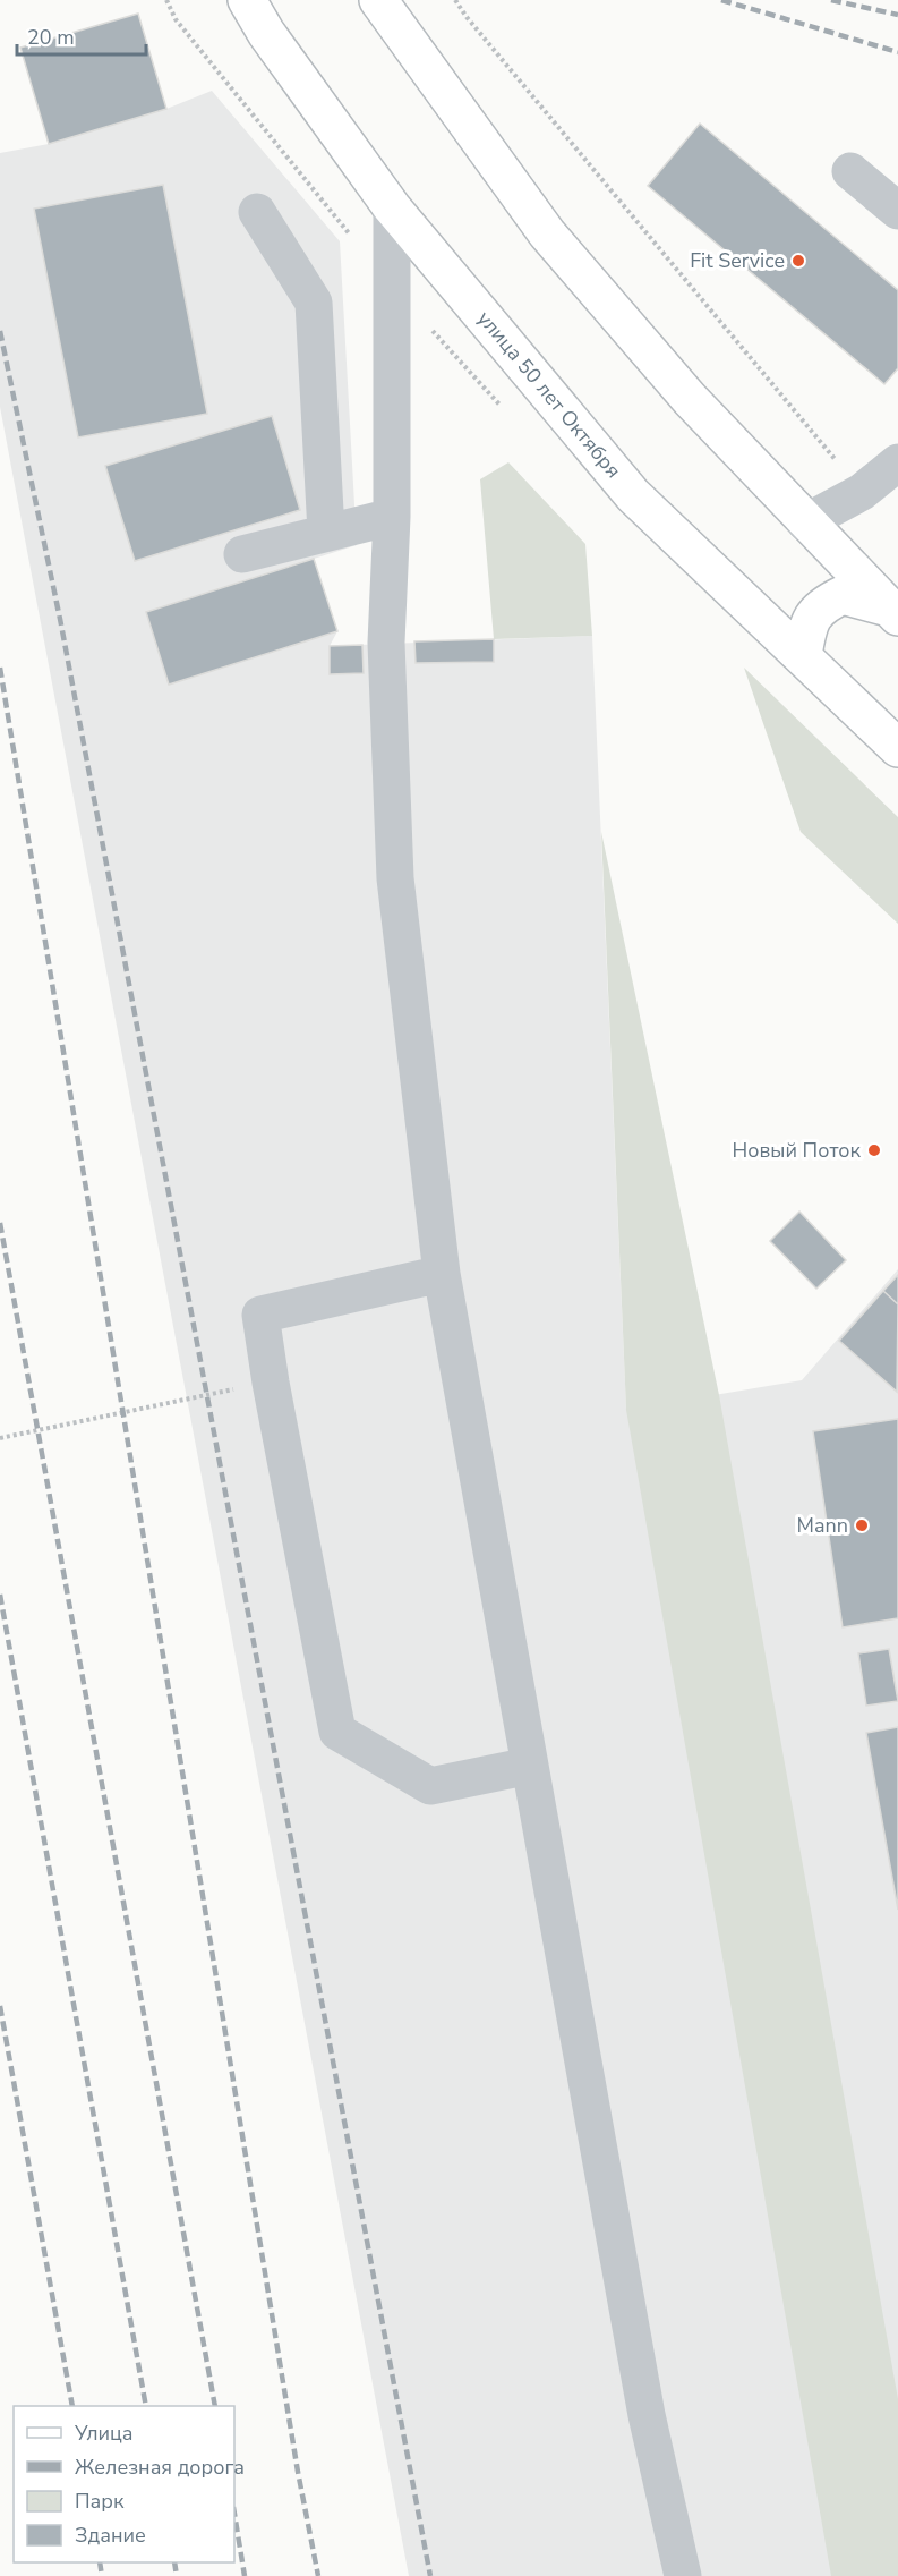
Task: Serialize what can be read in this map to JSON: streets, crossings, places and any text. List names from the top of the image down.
{
  "streets": {
    "main road": ["улица 50 лет Октября"]
  },
  "places": ["Fit Service", "Новый Поток", "Mann"],
  "legend": [
    "Улица",
    "Железная дорога",
    "Парк",
    "Здание"
  ],
  "scale_bar": "20 m"
}
